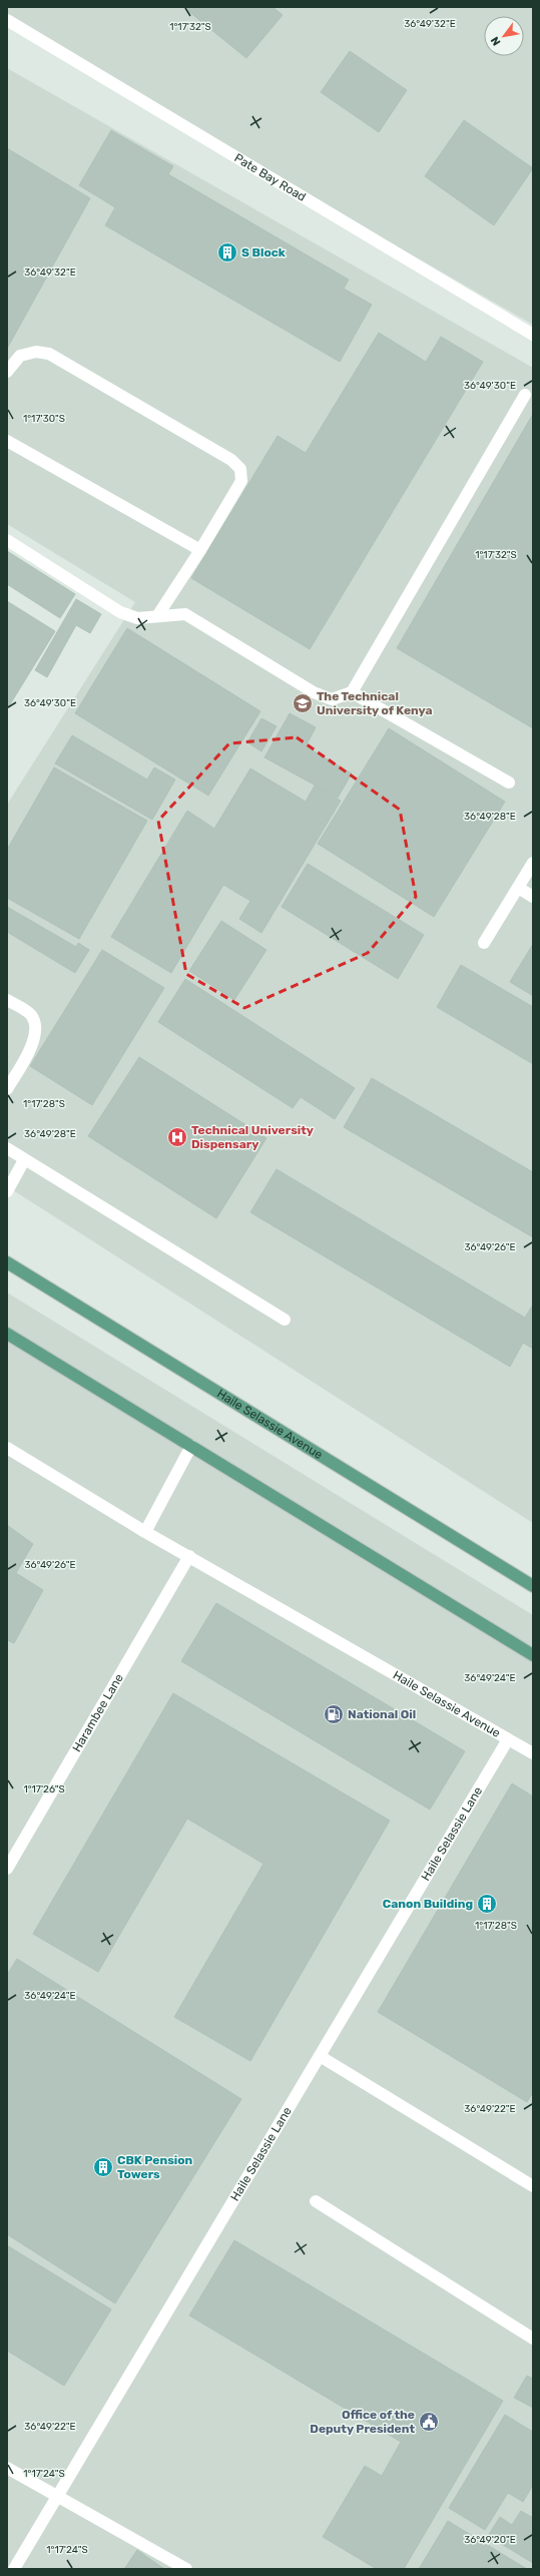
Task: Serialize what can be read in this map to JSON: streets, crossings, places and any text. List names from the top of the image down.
{
  "streets": {
    "main road": ["Haile Selassie Avenue"],
    "lane": ["Pate Bay Road", "Harambee Lane", "Haile Selassie Lane"]
  },
  "crossings": [
    ["Haile Selassie Avenue", "Harambee Lane"],
    ["Haile Selassie Avenue", "Haile Selassie Lane"]
  ],
  "places": {
    "building": ["S Block", "Canon Building", "CBK Pension Towers"],
    "school or university": ["The Technical University of Kenya"],
    "hospital": ["Technical University Dispensary"],
    "fuel station": ["National Oil"],
    "public building": ["Office of the Deputy President"]
  },
  "north": "bottom left",
  "coordinates": [
    "36°49'32\"E",
    "1°17'32\"S",
    "36°49'30\"E",
    "1°17'30\"S",
    "36°49'28\"E",
    "1°17'28\"S",
    "36°49'26\"E",
    "36°49'24\"E",
    "1°17'26\"S",
    "36°49'22\"E",
    "1°17'24\"S",
    "36°49'20\"E"
  ]
}
